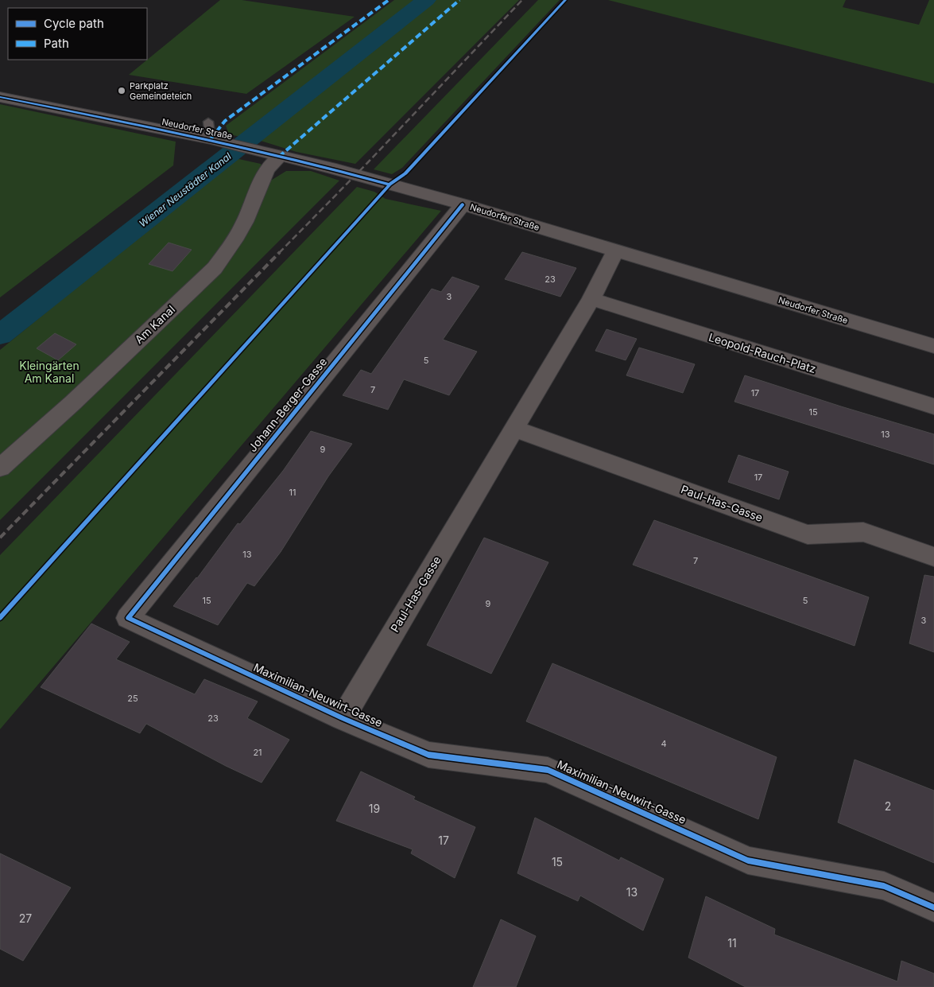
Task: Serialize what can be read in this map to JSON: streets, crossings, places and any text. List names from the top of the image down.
{
  "streets": {
    "street": [
      "Neudorfer Straße",
      "Am Kanal",
      "Leopold-Rauch-Platz",
      "Johann-Berger-Gasse",
      "Paul-Has-Gasse",
      "Maximilian-Neuwirt-Gasse"
    ]
  },
  "crossings": [
    ["Neudorfer Straße", "Am Kanal"],
    ["Neudorfer Straße", "Johann-Berger-Gasse"],
    ["Neudorfer Straße", "Paul-Has-Gasse"],
    ["Leopold-Rauch-Platz", "Paul-Has-Gasse"],
    ["Johann-Berger-Gasse", "Maximilian-Neuwirt-Gasse"],
    ["Paul-Has-Gasse", "Maximilian-Neuwirt-Gasse"]
  ],
  "water": ["Wiener Neustädter Kanal"],
  "parks": ["Kleingärten Am Kanal"],
  "places": ["Parkplatz Gemeindeteich"],
  "house_numbers": [
    "23",
    "3",
    "5",
    "7",
    "17",
    "15",
    "13",
    "9",
    "17",
    "11",
    "13",
    "7",
    "15",
    "5",
    "9",
    "3",
    "25",
    "23",
    "4",
    "21",
    "2",
    "19",
    "17",
    "15",
    "13",
    "27",
    "11"
  ],
  "legend": ["Cycle path", "Path"]
}
